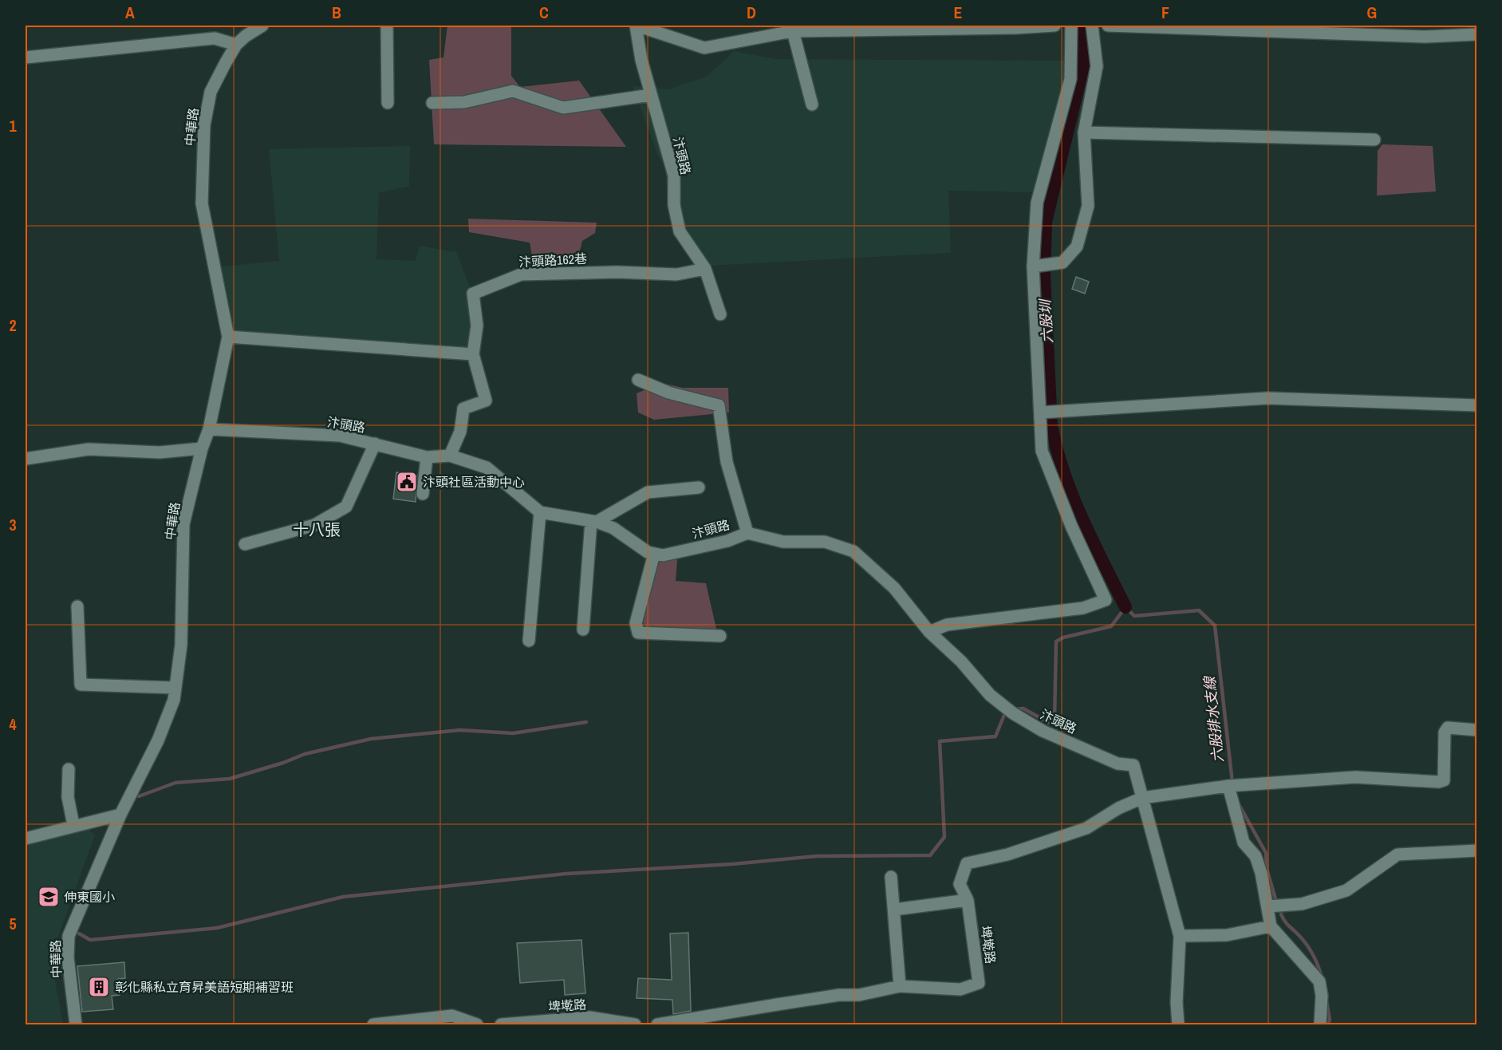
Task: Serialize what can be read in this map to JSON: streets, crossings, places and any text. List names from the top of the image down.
{
  "streets": {
    "street": [
      "中華路",
      "汴頭路",
      "汴頭路162巷",
      "埤墘路"
    ]
  },
  "crossings": [
    ["中華路", "汴頭路"],
    ["汴頭路", "汴頭路162巷"],
    ["汴頭路", "埤墘路"]
  ],
  "districts": ["十八張"],
  "water": ["六股圳", "六股排水支線"],
  "places": {
    "public building": ["汴頭社區活動中心"],
    "school or university": ["伸東國小"],
    "building": ["彰化縣私立育昇美語短期補習班"]
  },
  "grid": {
    "columns": [
      "A",
      "B",
      "C",
      "D",
      "E",
      "F",
      "G"
    ],
    "rows": [
      "1",
      "2",
      "3",
      "4",
      "5"
    ]
  }
}
